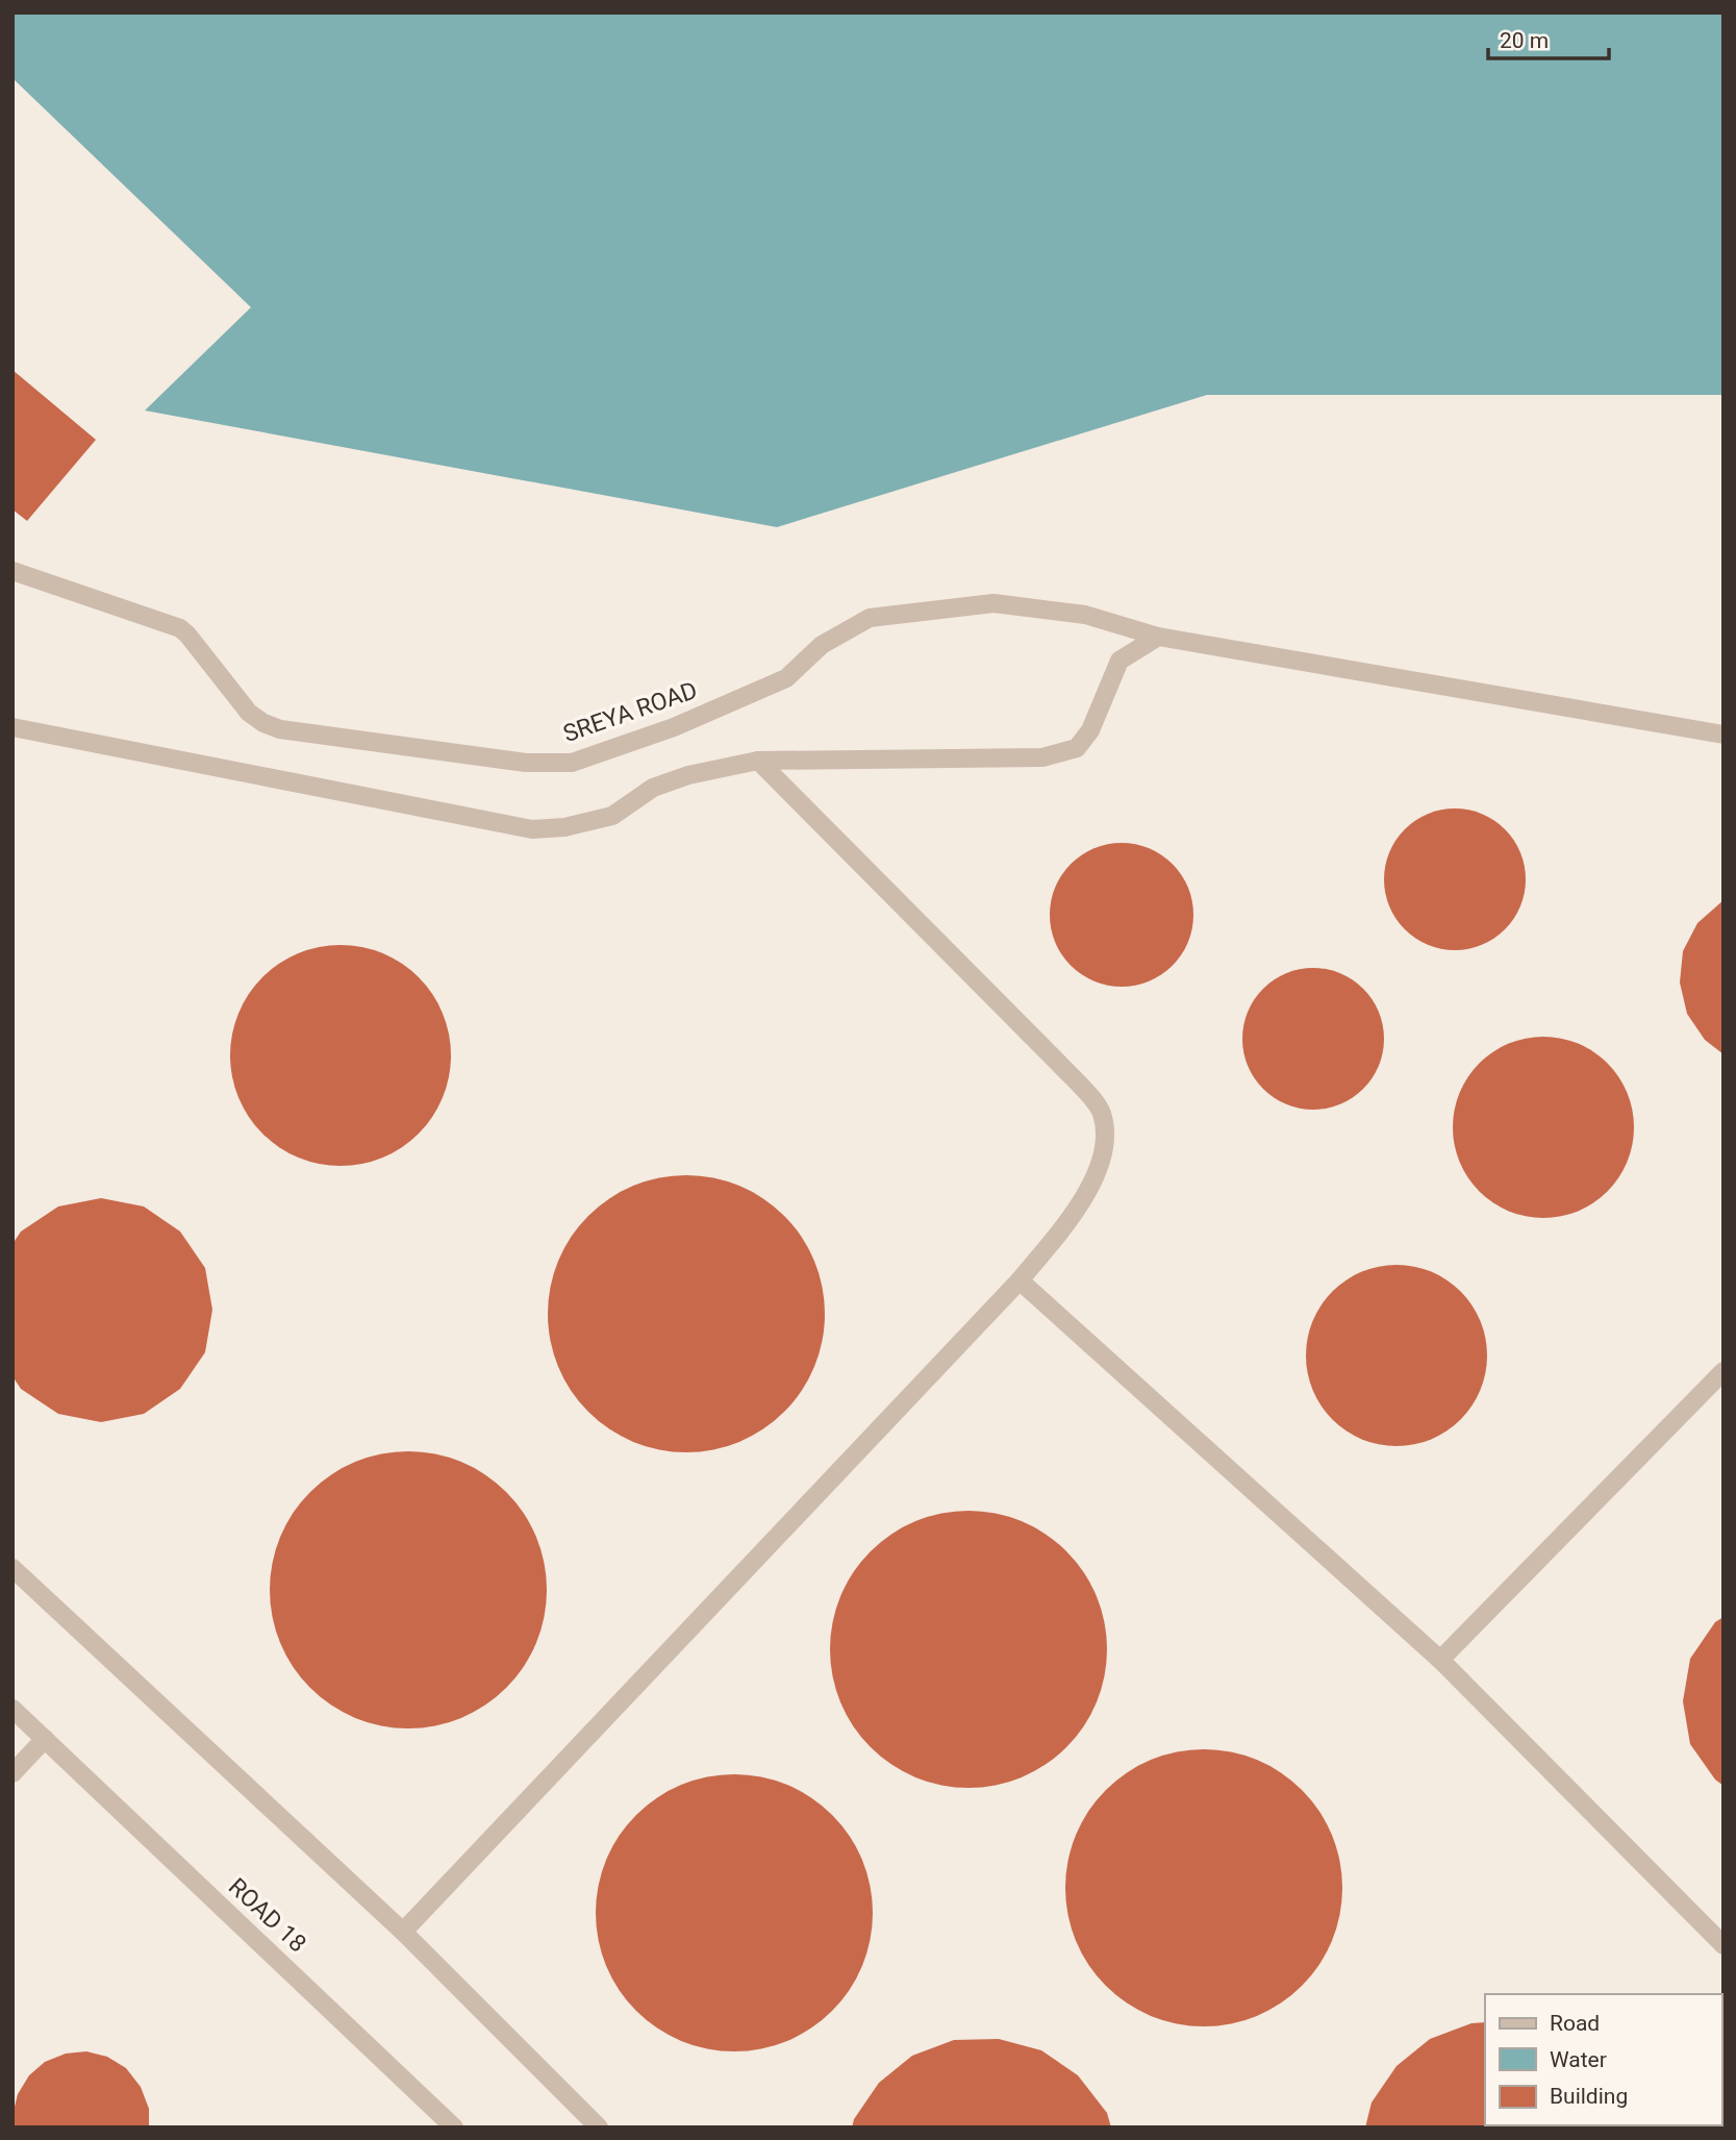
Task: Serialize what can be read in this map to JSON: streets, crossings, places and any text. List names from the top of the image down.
{
  "streets": {
    "street": ["SREYA ROAD", "ROAD 18"]
  },
  "legend": ["Road", "Water", "Building"],
  "scale_bar": "20 m"
}
